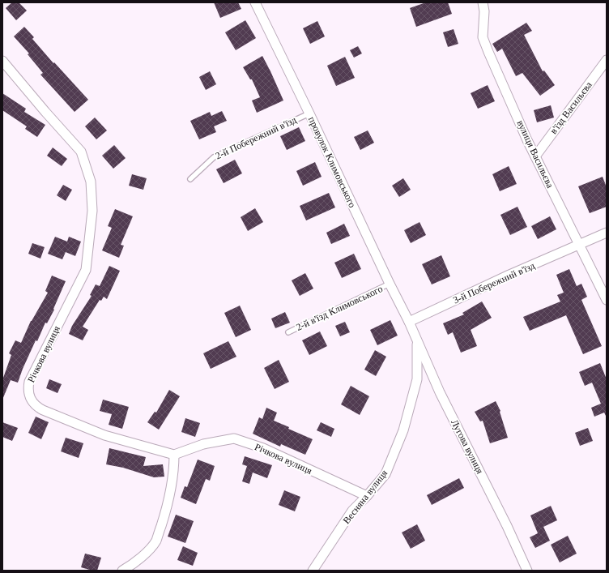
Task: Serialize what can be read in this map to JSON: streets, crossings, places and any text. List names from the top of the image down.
{
  "streets": {
    "street": [
      "в'їзд Васильєва",
      "вулиця Васильєва",
      "провулок Климовського",
      "3-й Побережний в'їзд",
      "Річкова вулиця",
      "Лугова вулиця",
      "Весняна вулиця"
    ],
    "lane": ["2-й Побережний в'їзд", "2-й в'їзд Климовського"]
  },
  "crossings": [
    ["в'їзд Васильєва", "вулиця Васильєва"],
    ["2-й Побережний в'їзд", "провулок Климовського"],
    ["вулиця Васильєва", "3-й Побережний в'їзд"],
    ["провулок Климовського", "3-й Побережний в'їзд"],
    ["провулок Климовського", "2-й в'їзд Климовського"],
    ["провулок Климовського", "Лугова вулиця"],
    ["3-й Побережний в'їзд", "Лугова вулиця"],
    ["Річкова вулиця", "Весняна вулиця"],
    ["Лугова вулиця", "Весняна вулиця"]
  ]
}
